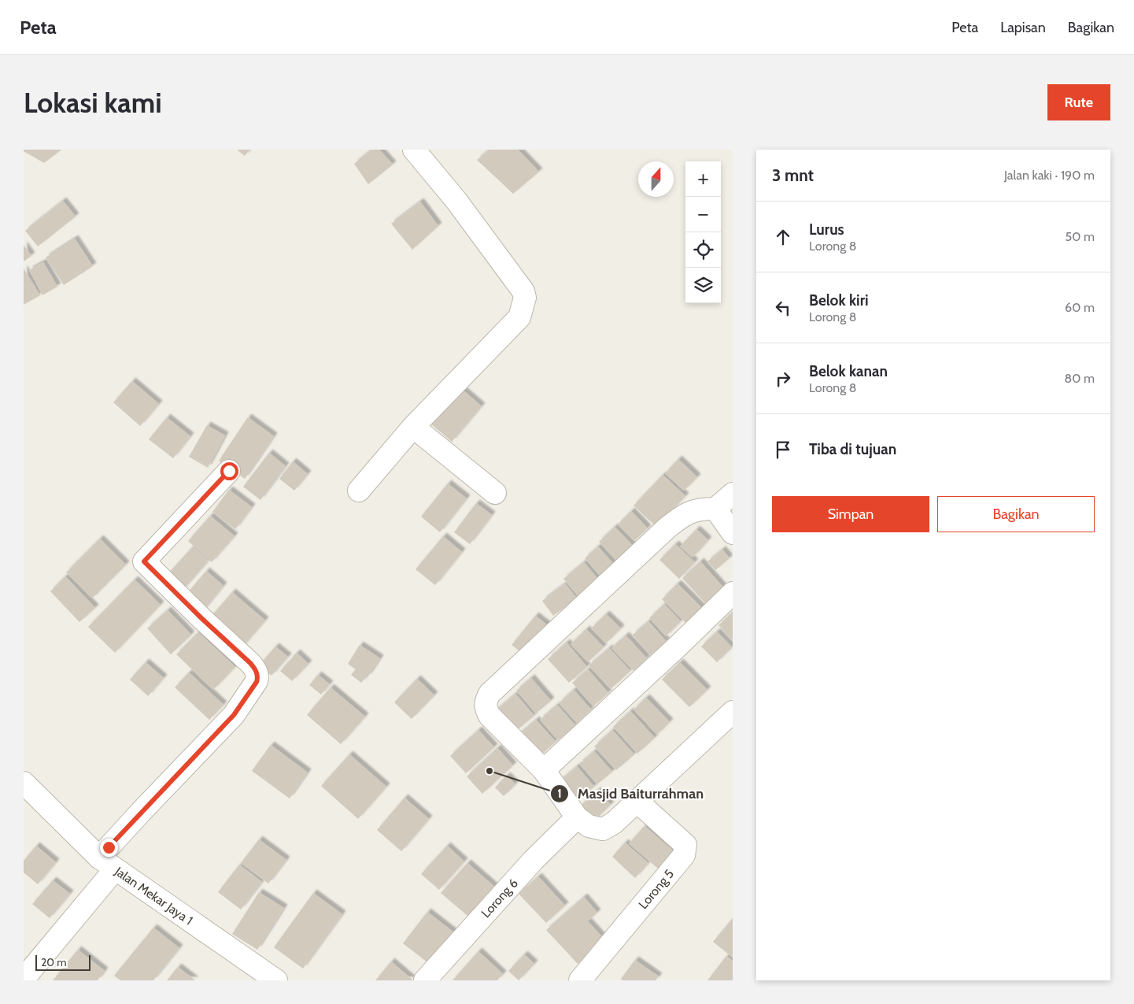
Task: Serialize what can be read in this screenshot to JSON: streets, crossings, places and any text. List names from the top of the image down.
{
  "streets": {
    "street": ["Lorong 5", "Jalan Mekar Jaya 1", "Lorong 6"]
  },
  "places": ["Masjid Baiturrahman"],
  "scale_bar": "20 m",
  "north": "top",
  "page": {
    "header": "Peta",
    "nav": ["Peta", "Lapisan", "Bagikan"],
    "buttons": [
      "Rute",
      ["Simpan", "Bagikan"]
    ],
    "title": "Lokasi kami",
    "heading": ["3 mnt", "Jalan kaki · 190 m"],
    "map_buttons": ["+", "−"],
    "list": [
      ["Lurus", "Lorong 8", "50 m"],
      ["Belok kiri", "Lorong 8", "60 m"],
      ["Belok kanan", "Lorong 8", "80 m"],
      "Tiba di tujuan"
    ],
    "scale": "20 m"
  }
}
